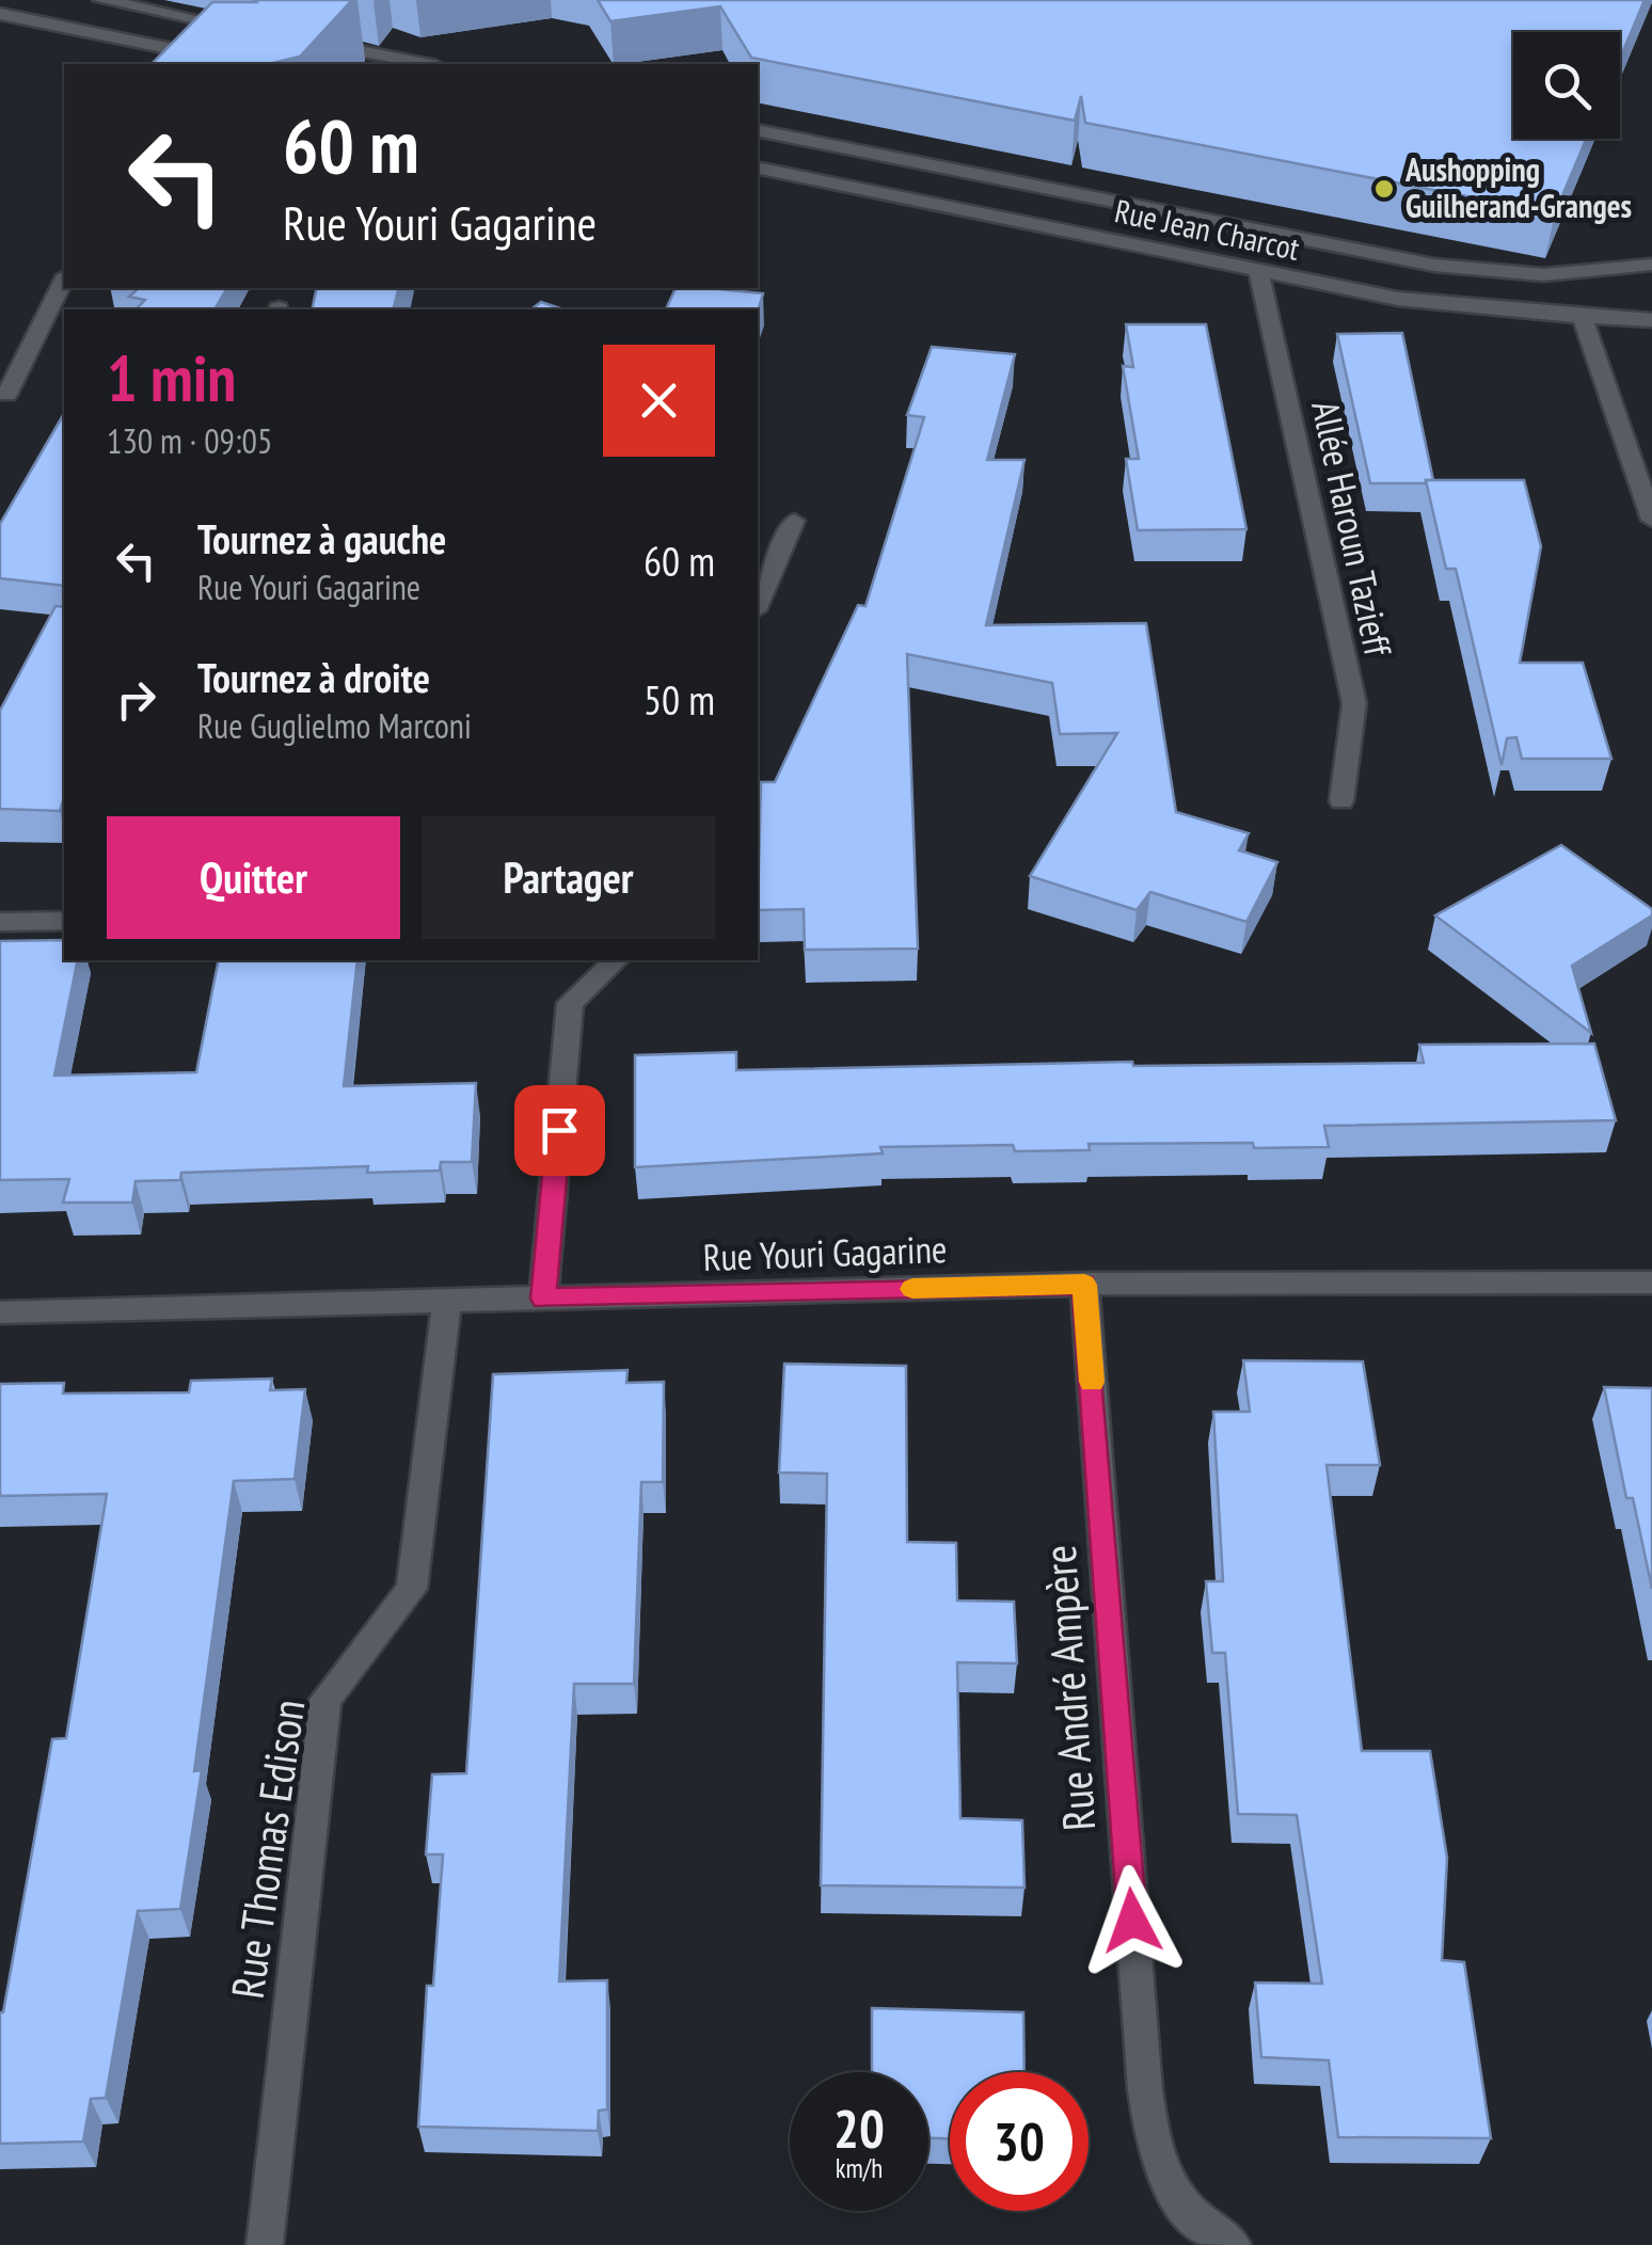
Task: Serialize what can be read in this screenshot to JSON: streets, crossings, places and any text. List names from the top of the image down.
{
  "streets": {
    "street": [
      "Rue Jean Charcot",
      "Allée Haroun Tazieff",
      "Rue Youri Gagarine",
      "Rue André Ampère",
      "Rue Thomas Edison"
    ]
  },
  "crossings": [
    ["Rue Jean Charcot", "Allée Haroun Tazieff"],
    ["Rue Youri Gagarine", "Rue André Ampère"],
    ["Rue Youri Gagarine", "Rue Thomas Edison"]
  ],
  "places": ["Aushopping Guilherand-Granges"],
  "page": {
    "turn": ["60 m", "Rue Youri Gagarine"],
    "heading": ["1 min", "130 m · 09:05"],
    "list": [
      {
        "name": "Tournez à gauche",
        "note": "Rue Youri Gagarine",
        "value": "60 m"
      },
      {
        "name": "Tournez à droite",
        "note": "Rue Guglielmo Marconi",
        "value": "50 m"
      }
    ],
    "buttons": ["Quitter", "Partager"],
    "speed": "20 km/h",
    "limit": "30"
  }
}
